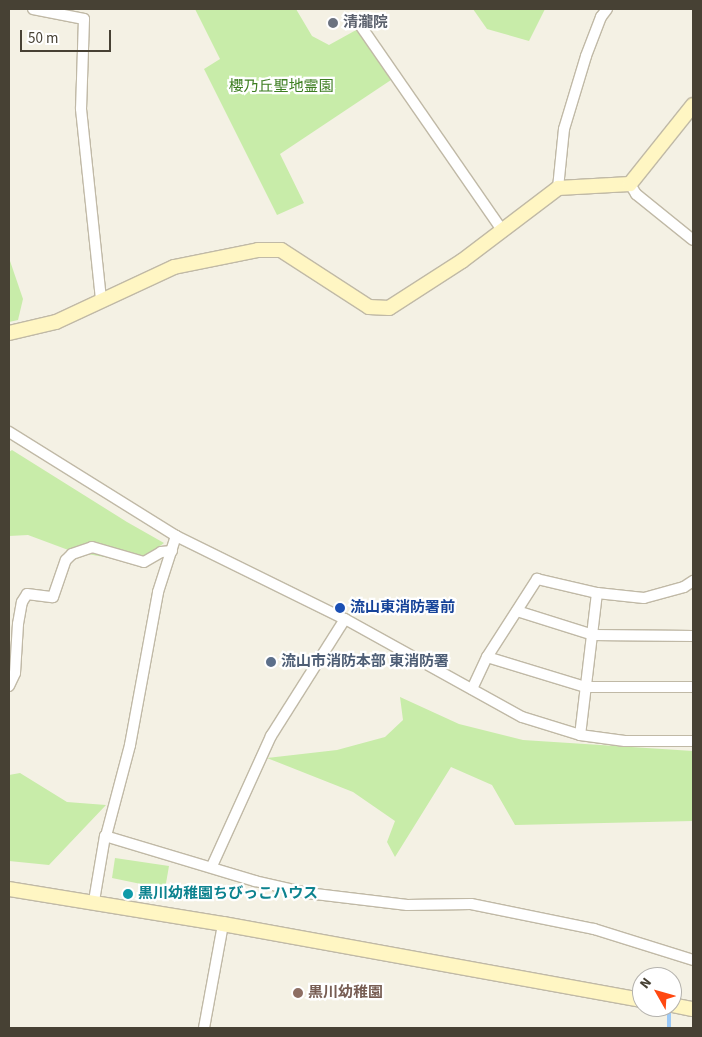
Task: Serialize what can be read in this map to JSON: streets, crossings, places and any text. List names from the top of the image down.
{
  "parks": ["櫻乃丘聖地霊園"],
  "places": [
    "清瀧院",
    "流山東消防署前",
    "流山市消防本部 東消防署",
    "黒川幼稚園ちびっこハウス",
    "黒川幼稚園"
  ],
  "scale_bar": "50 m",
  "north": "top left"
}
